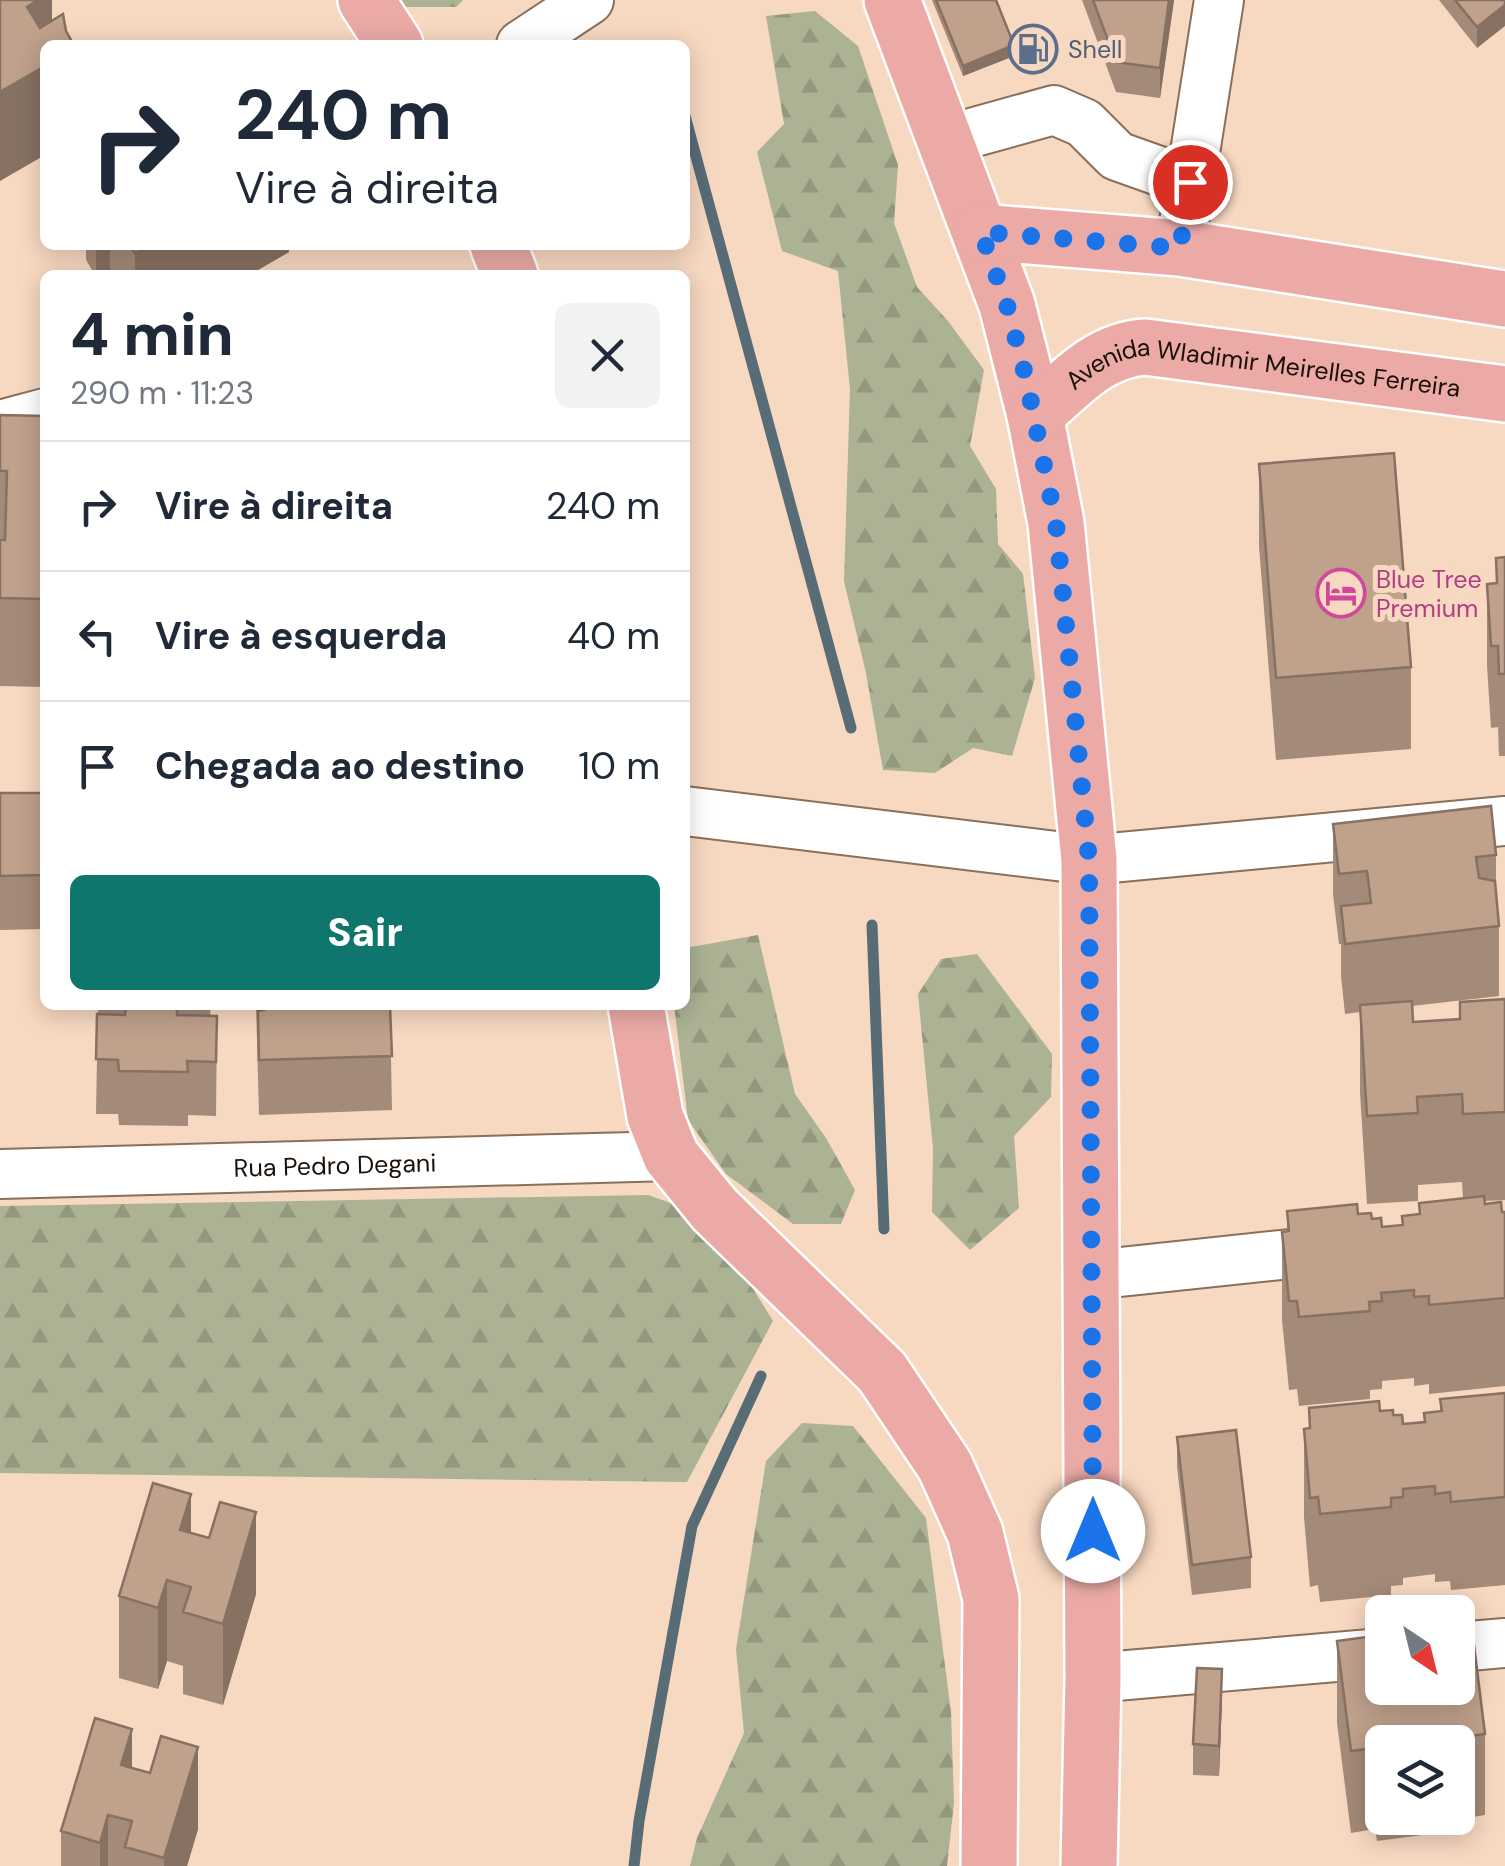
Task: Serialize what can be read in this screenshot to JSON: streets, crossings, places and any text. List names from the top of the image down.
{
  "streets": {
    "main road": ["Avenida Wladimir Meirelles Ferreira"],
    "street": ["Rua Pedro Degani"]
  },
  "places": {
    "fuel station": ["Shell"],
    "hotel": ["Blue Tree Premium"]
  },
  "north": "bottom right",
  "page": {
    "turn": ["240 m", "Vire à direita"],
    "heading": ["4 min", "290 m · 11:23"],
    "list": [
      {
        "name": "Vire à direita",
        "value": "240 m"
      },
      {
        "name": "Vire à esquerda",
        "value": "40 m"
      },
      {
        "name": "Chegada ao destino",
        "value": "10 m"
      }
    ],
    "buttons": "Sair"
  }
}
